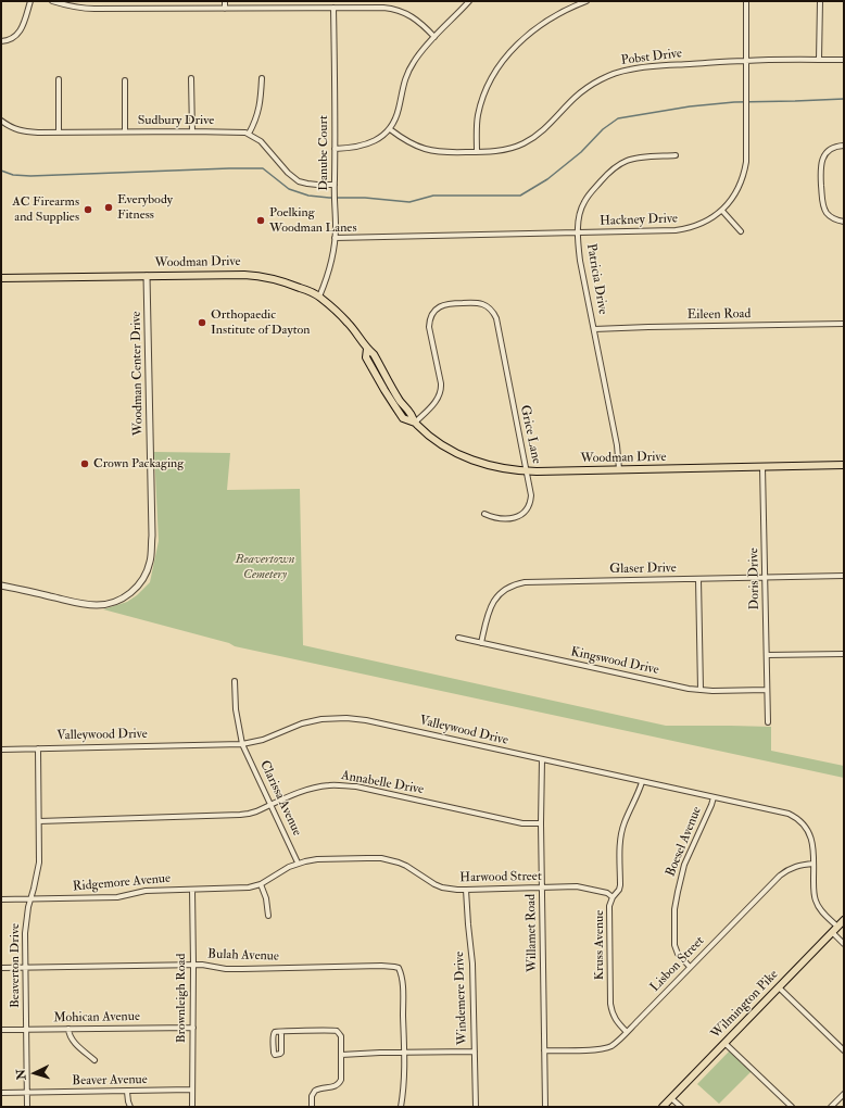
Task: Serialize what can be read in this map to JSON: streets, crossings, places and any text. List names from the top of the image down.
{
  "streets": {
    "main road": ["Woodman Drive", "Wilmington Pike"],
    "street": [
      "Pobst Drive",
      "Sudbury Drive",
      "Danube Court",
      "Hackney Drive",
      "Patricia Drive",
      "Eileen Road",
      "Woodman Center Drive",
      "Grice Lane",
      "Glaser Drive",
      "Doris Drive",
      "Kingswood Drive",
      "Valleywood Drive",
      "Annabelle Drive",
      "Clarissa Avenue",
      "Boesel Avenue",
      "Harwood Street",
      "Ridgemore Avenue",
      "Willamet Road",
      "Kruss Avenue",
      "Bulah Avenue",
      "Lisbon Street",
      "Beaverton Drive",
      "Brownleigh Road",
      "Windemere Drive",
      "Mohican Avenue",
      "Beaver Avenue"
    ]
  },
  "crossings": [
    ["Pobst Drive", "Hackney Drive"],
    ["Danube Court", "Hackney Drive"],
    ["Danube Court", "Woodman Drive"],
    ["Hackney Drive", "Patricia Drive"],
    ["Woodman Drive", "Patricia Drive"],
    ["Woodman Drive", "Woodman Center Drive"],
    ["Woodman Drive", "Grice Lane"],
    ["Woodman Drive", "Doris Drive"],
    ["Patricia Drive", "Eileen Road"],
    ["Glaser Drive", "Doris Drive"],
    ["Glaser Drive", "Kingswood Drive"],
    ["Doris Drive", "Kingswood Drive"],
    ["Valleywood Drive", "Clarissa Avenue"],
    ["Valleywood Drive", "Boesel Avenue"],
    ["Valleywood Drive", "Willamet Road"],
    ["Valleywood Drive", "Kruss Avenue"],
    ["Valleywood Drive", "Lisbon Street"],
    ["Valleywood Drive", "Beaverton Drive"],
    ["Valleywood Drive", "Wilmington Pike"],
    ["Annabelle Drive", "Clarissa Avenue"],
    ["Annabelle Drive", "Willamet Road"],
    ["Annabelle Drive", "Beaverton Drive"],
    ["Clarissa Avenue", "Harwood Street"],
    ["Boesel Avenue", "Lisbon Street"],
    ["Harwood Street", "Ridgemore Avenue"],
    ["Harwood Street", "Willamet Road"],
    ["Harwood Street", "Kruss Avenue"],
    ["Harwood Street", "Brownleigh Road"],
    ["Harwood Street", "Windemere Drive"],
    ["Ridgemore Avenue", "Beaverton Drive"],
    ["Ridgemore Avenue", "Brownleigh Road"],
    ["Willamet Road", "Lisbon Street"],
    ["Kruss Avenue", "Lisbon Street"],
    ["Bulah Avenue", "Beaverton Drive"],
    ["Bulah Avenue", "Brownleigh Road"],
    ["Beaverton Drive", "Mohican Avenue"],
    ["Beaverton Drive", "Beaver Avenue"],
    ["Brownleigh Road", "Mohican Avenue"],
    ["Brownleigh Road", "Beaver Avenue"]
  ],
  "parks": ["Beavertown Cemetery"],
  "places": [
    "Everybody Fitness",
    "AC Firearms and Supplies",
    "Poelking Woodman Lanes",
    "Orthopaedic Institute of Dayton",
    "Crown Packaging"
  ],
  "north": "left"
}
